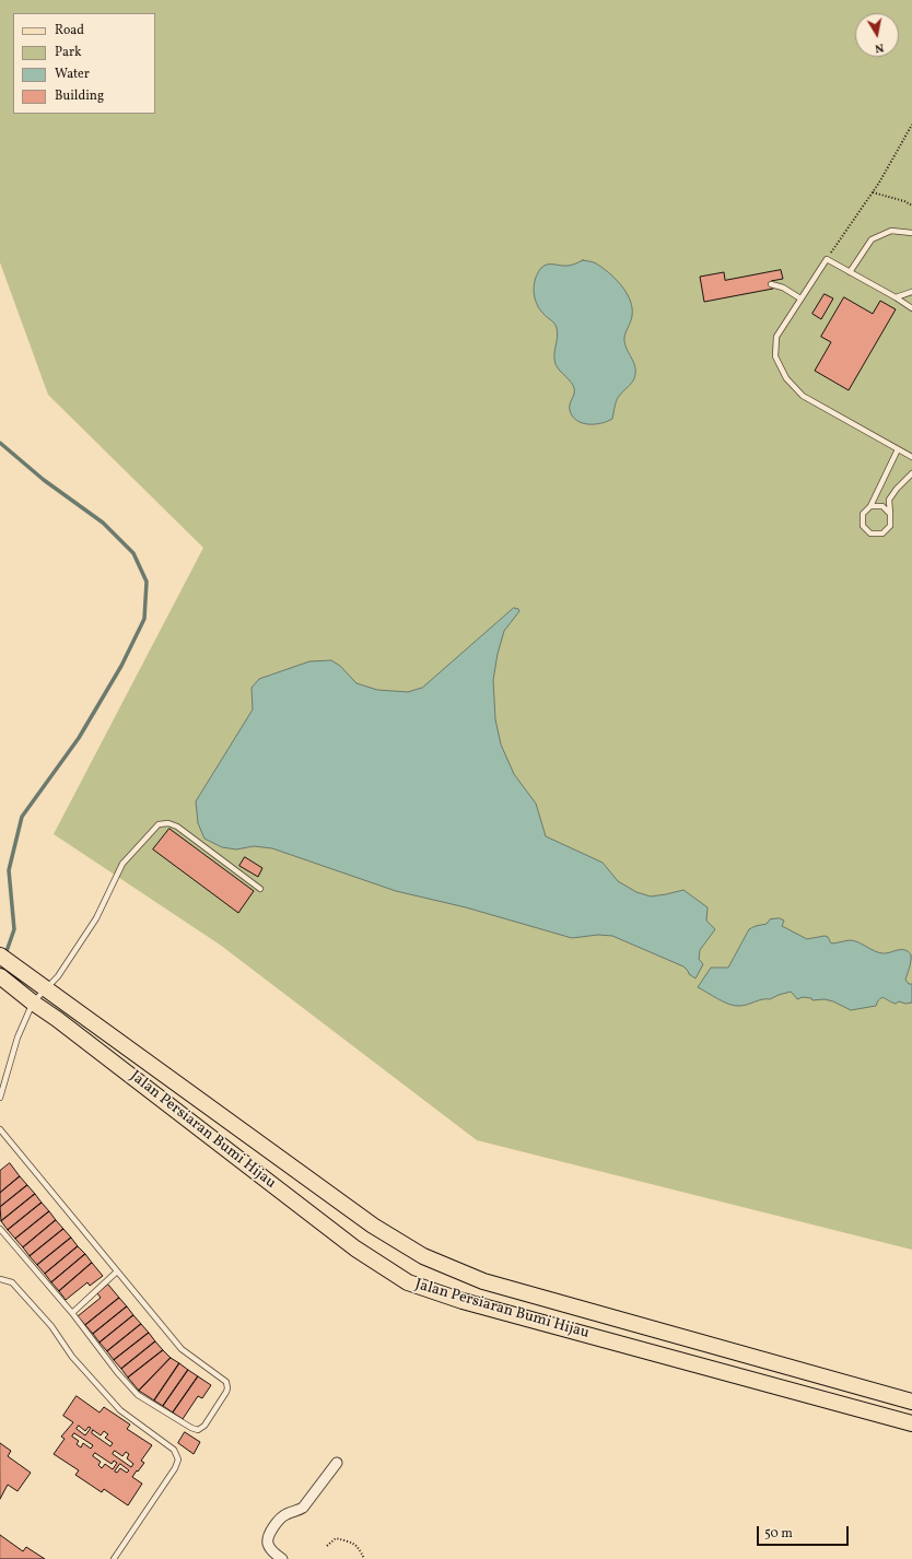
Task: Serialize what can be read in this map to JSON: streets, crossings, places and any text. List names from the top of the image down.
{
  "streets": {
    "main road": ["Jalan Persiaran Bumi Hijau"]
  },
  "legend": [
    "Road",
    "Park",
    "Water",
    "Building"
  ],
  "scale_bar": "50 m",
  "north": "bottom"
}
